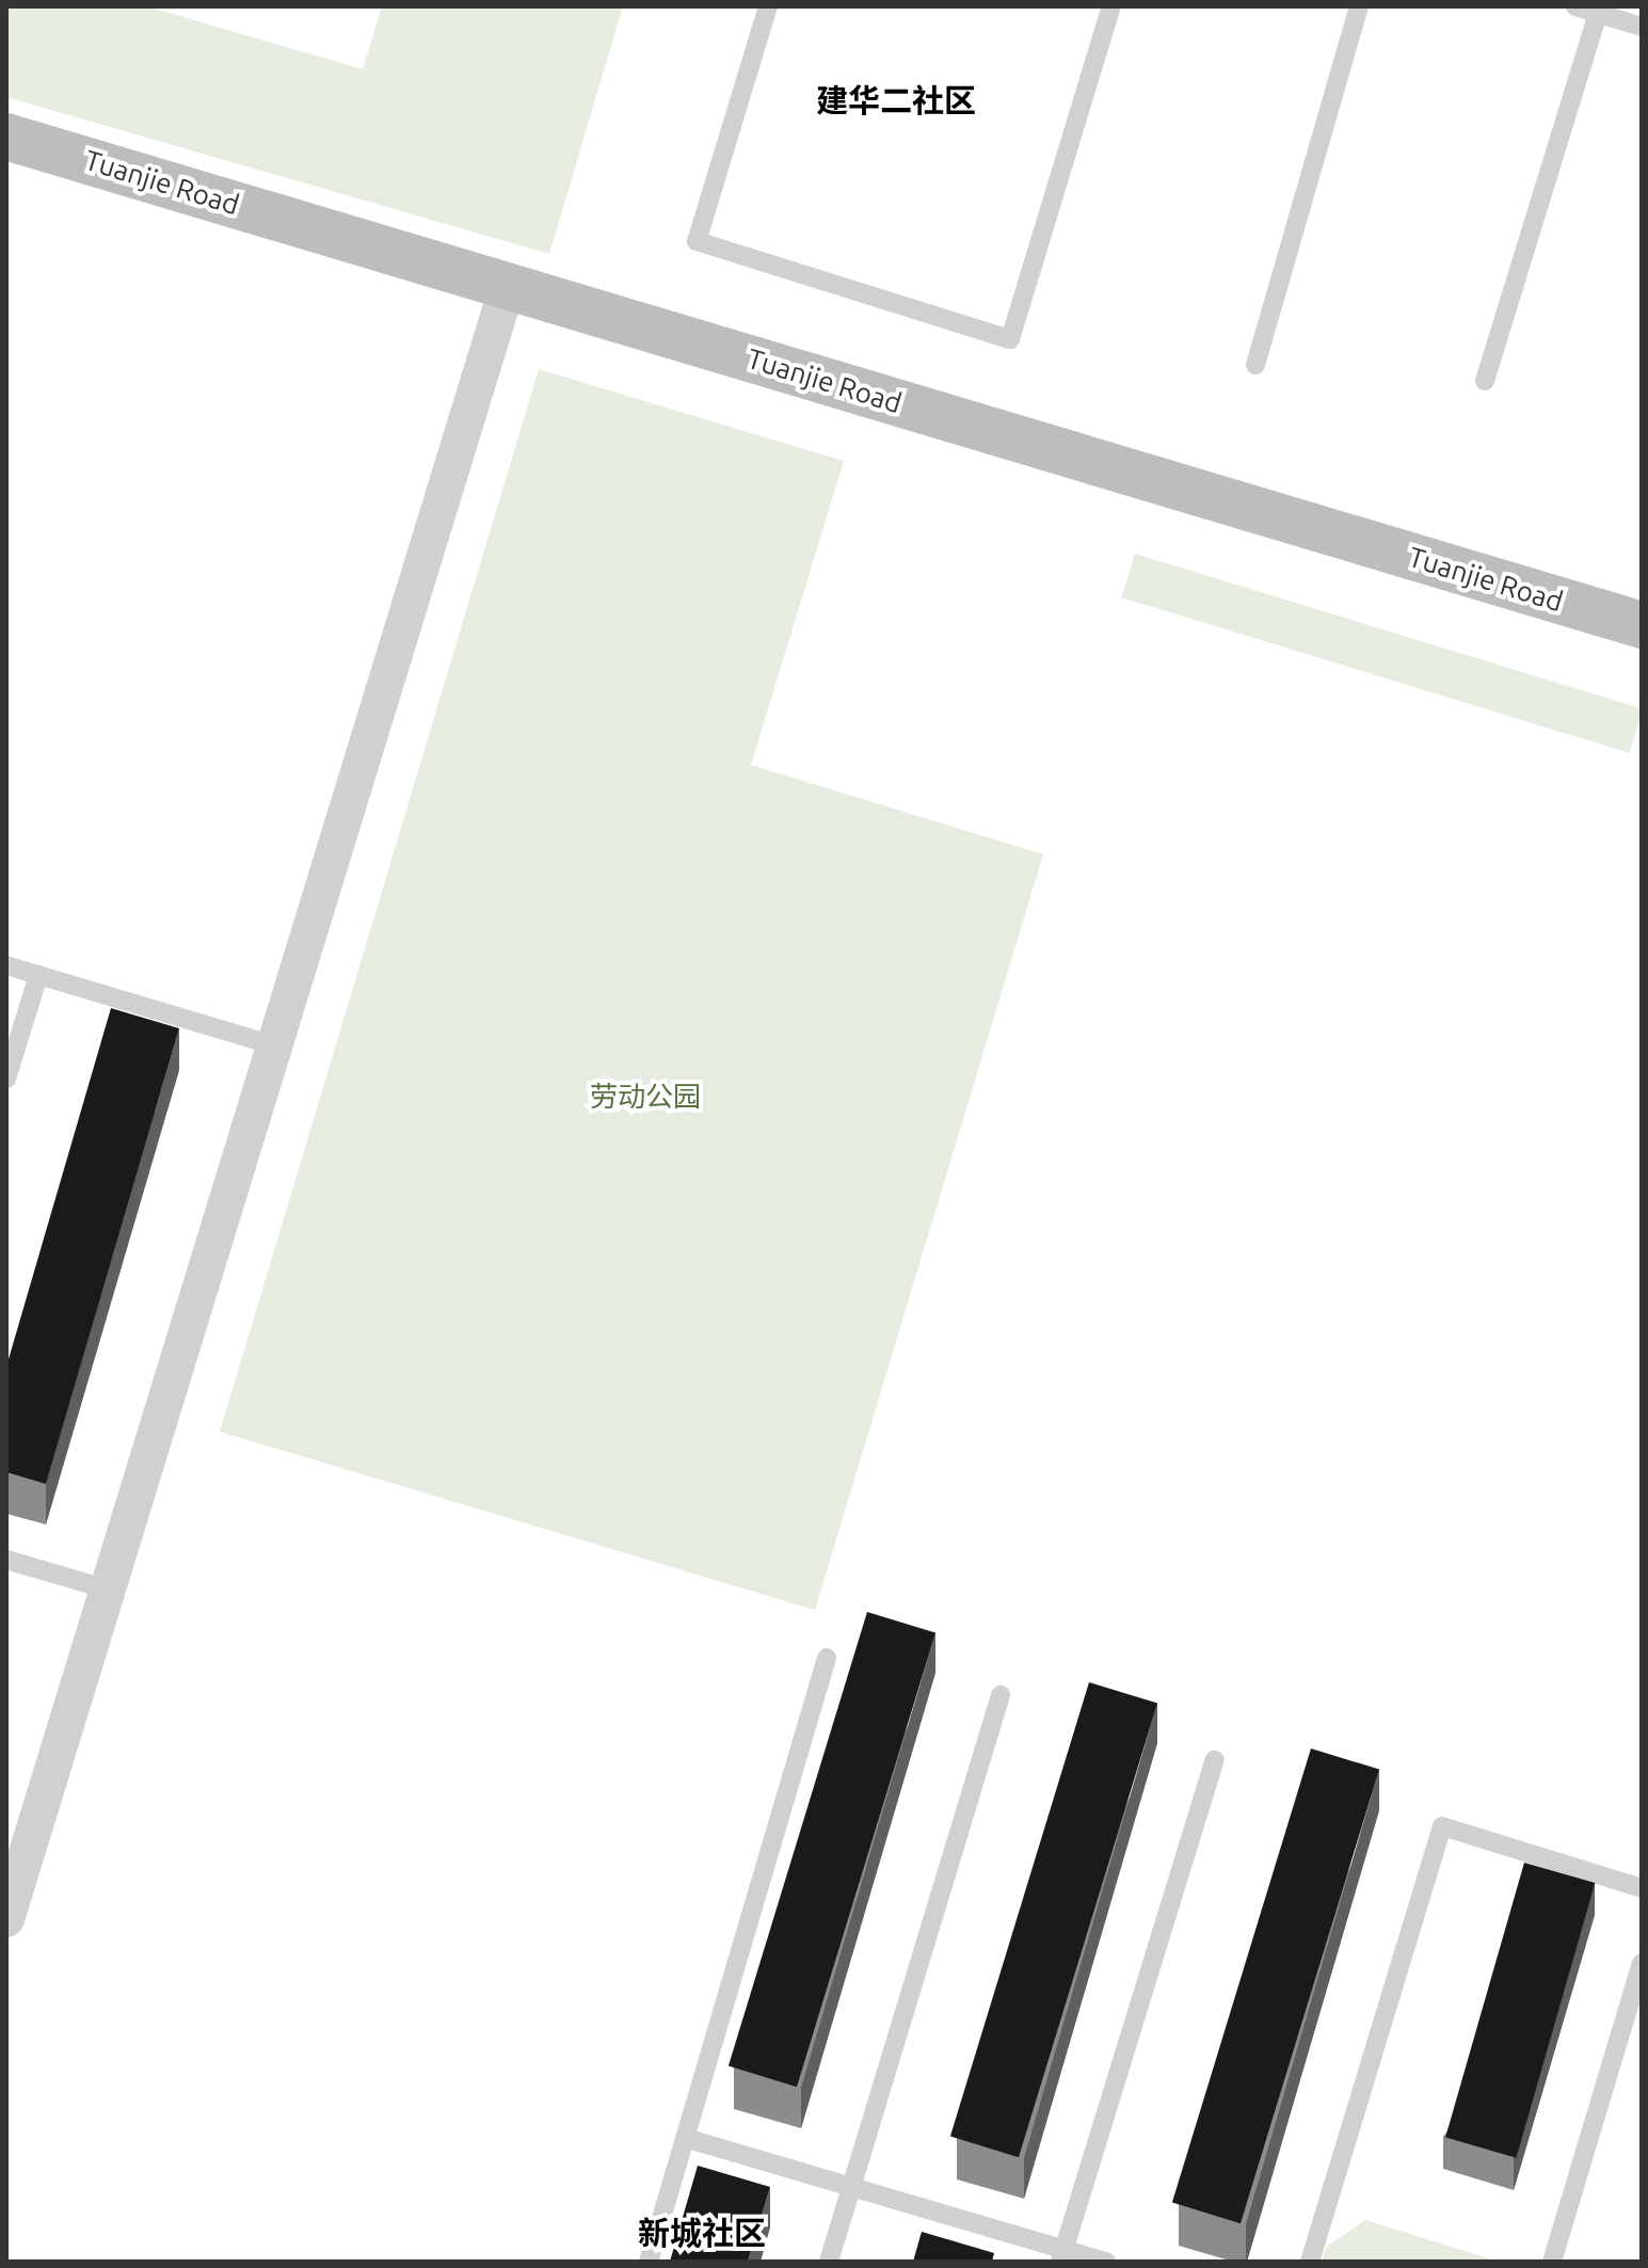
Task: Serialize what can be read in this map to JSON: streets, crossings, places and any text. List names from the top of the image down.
{
  "streets": {
    "street": ["Tuanjie Road"]
  },
  "districts": ["建华二社区", "新城社区"],
  "parks": ["劳动公园"]
}
